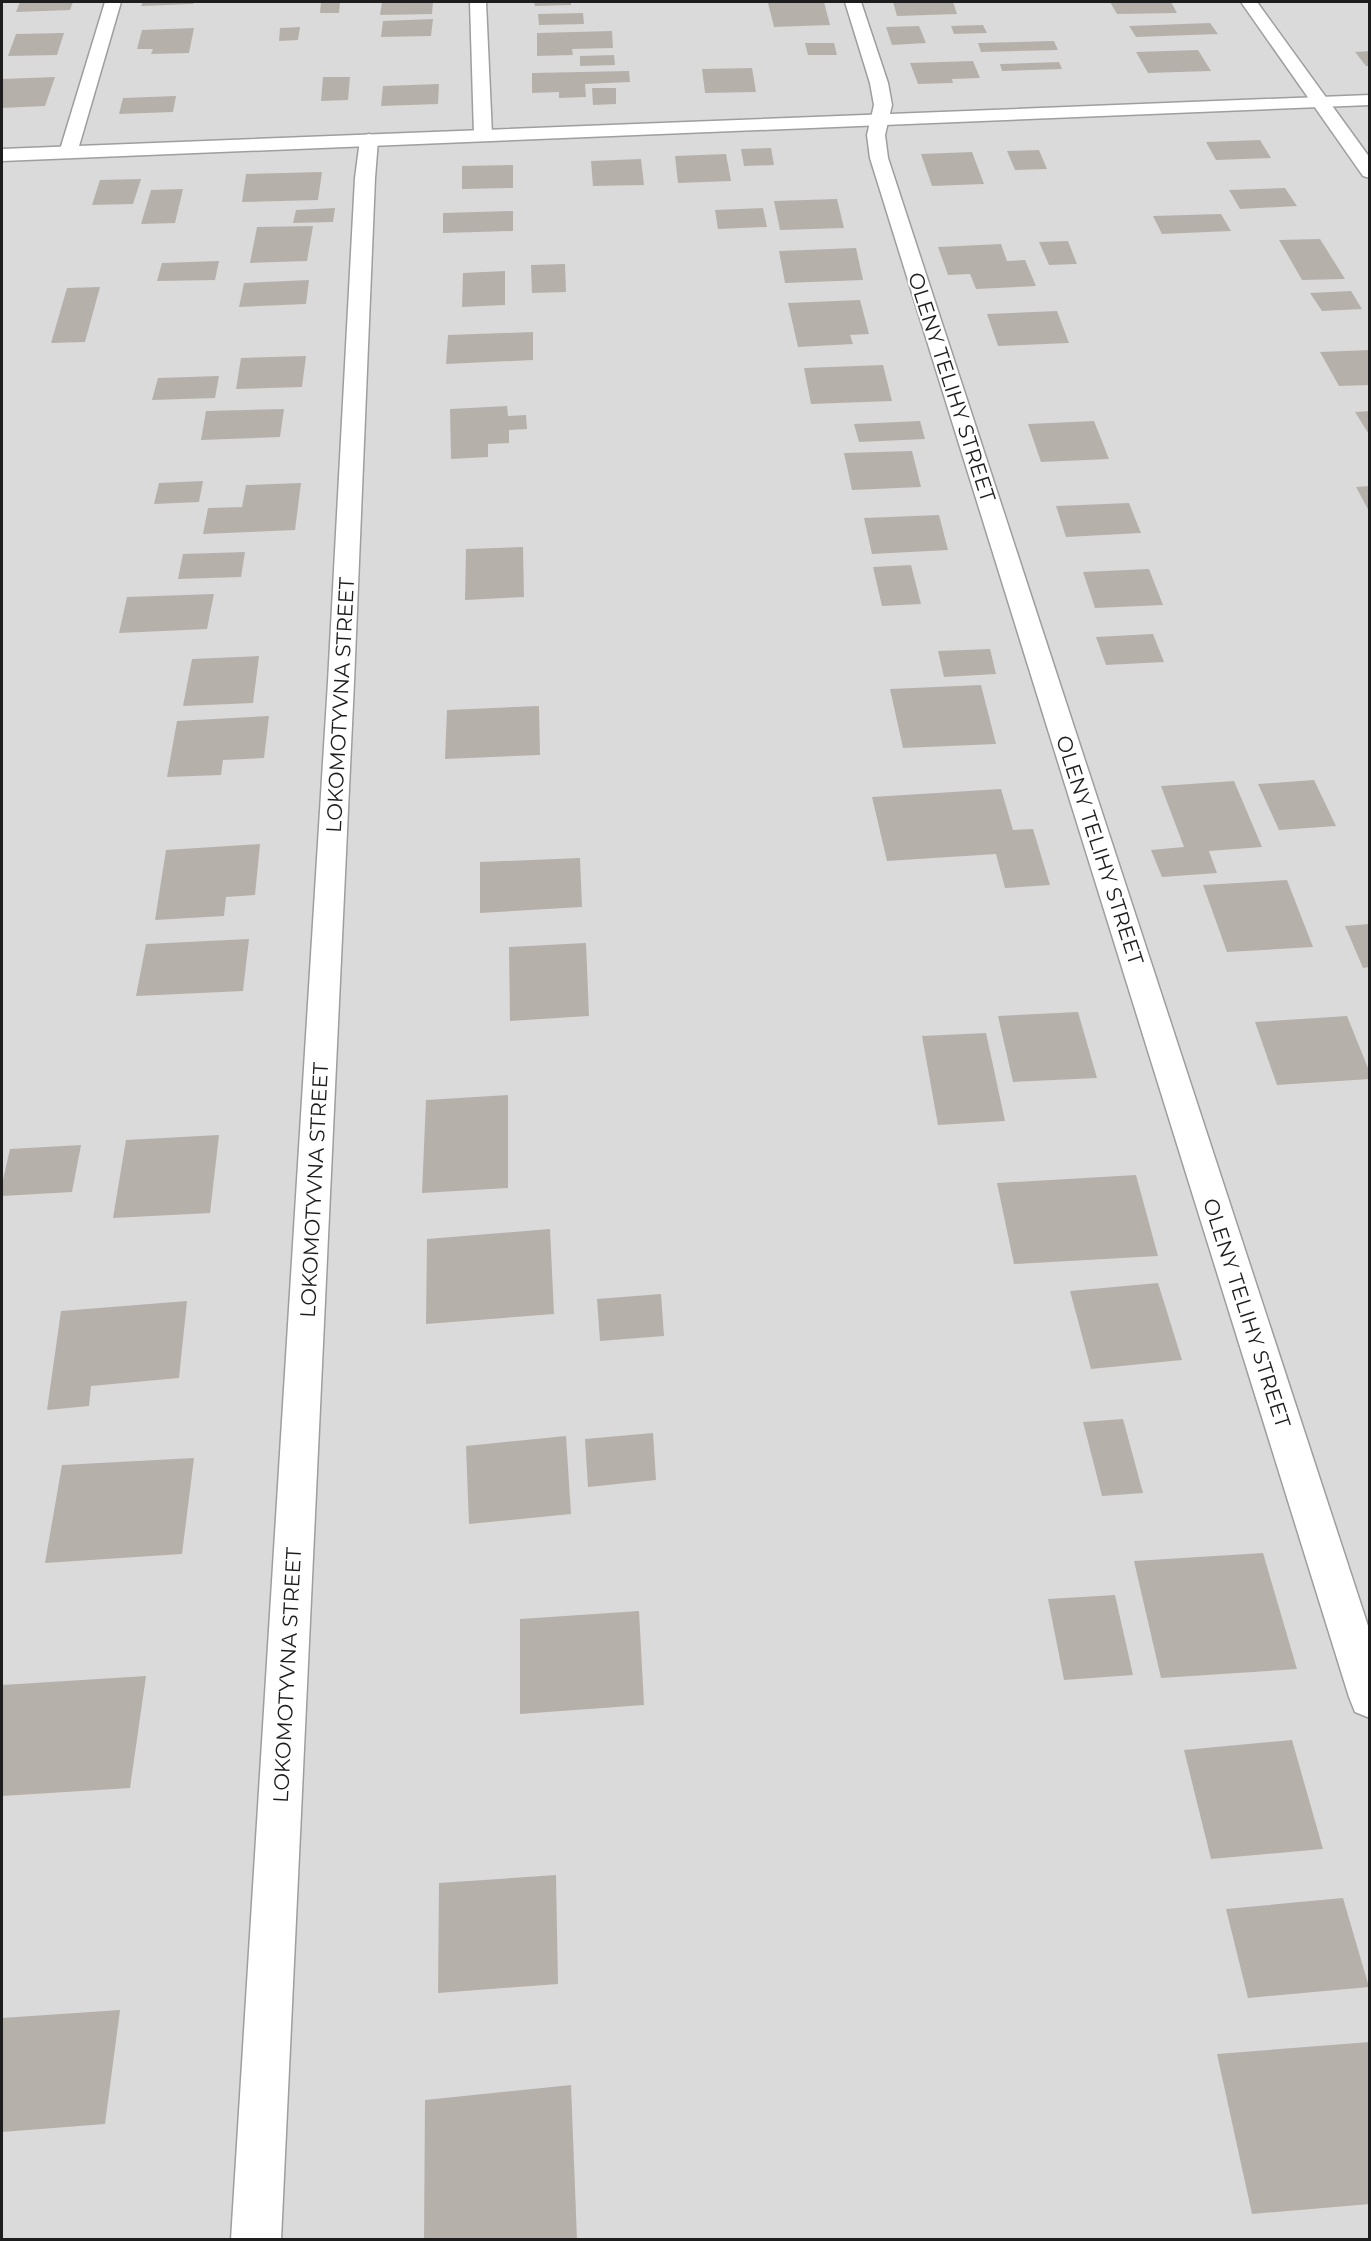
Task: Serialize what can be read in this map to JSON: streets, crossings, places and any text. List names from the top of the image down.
{
  "streets": {
    "street": ["OLENY TELIHY STREET", "LOKOMOTYVNA STREET"]
  }
}
